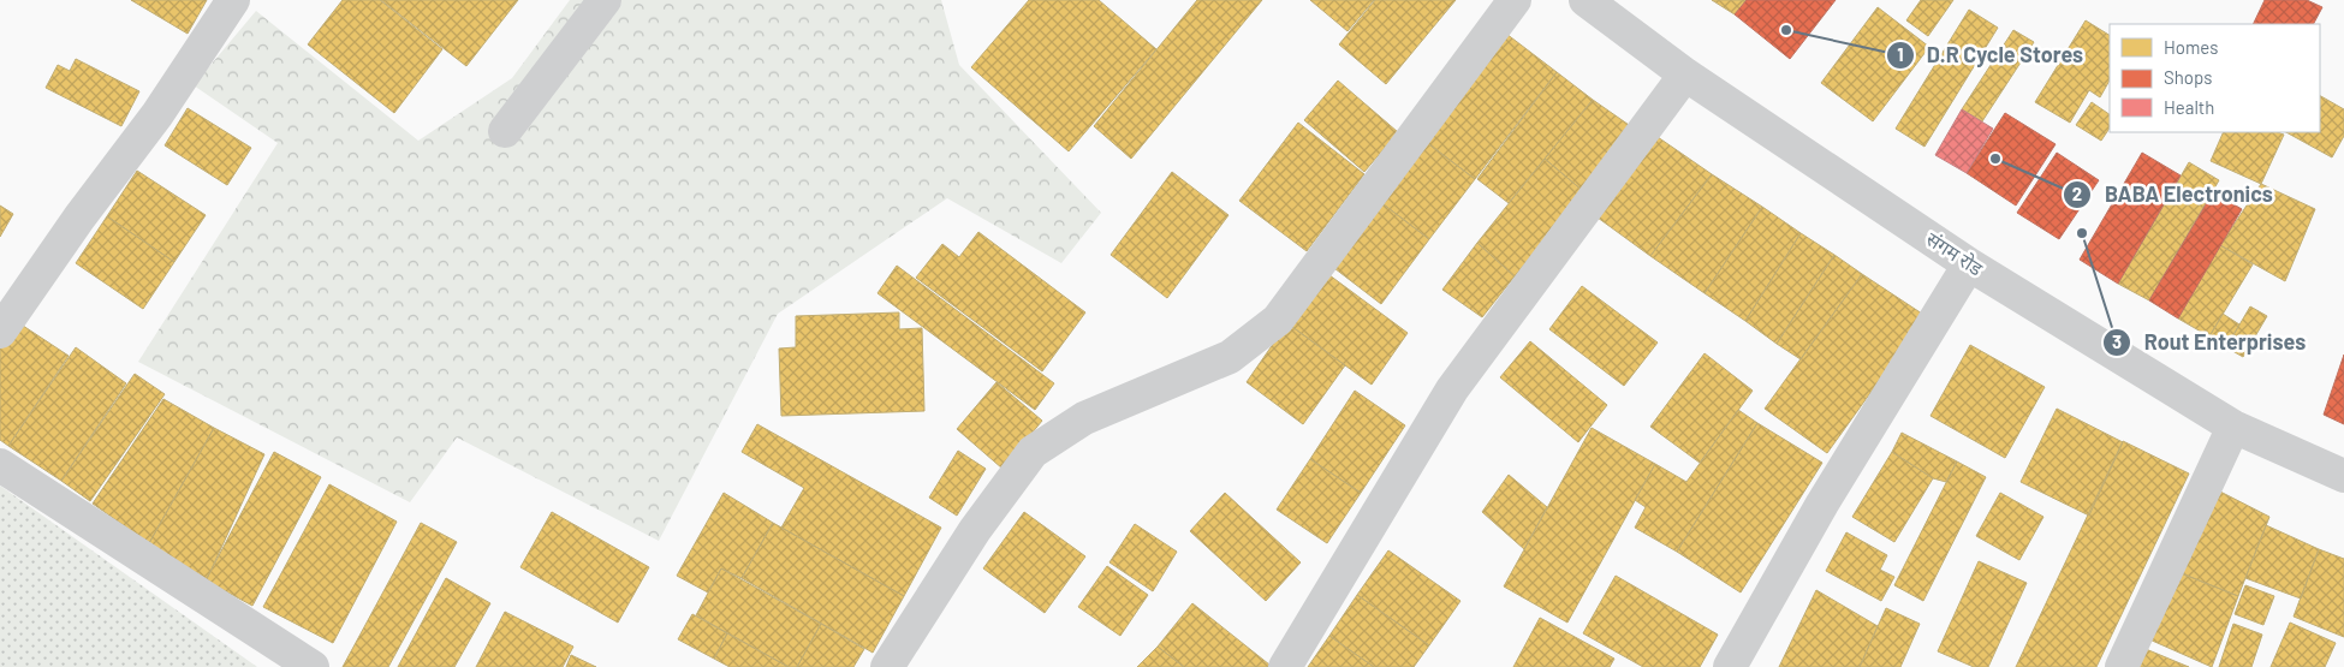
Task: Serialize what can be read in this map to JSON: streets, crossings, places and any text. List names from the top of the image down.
{
  "streets": {
    "street": ["संगम रोड"]
  },
  "places": ["D.R Cycle Stores", "BABA Electronics", "Rout Enterprises"],
  "legend": ["Homes", "Shops", "Health"]
}
